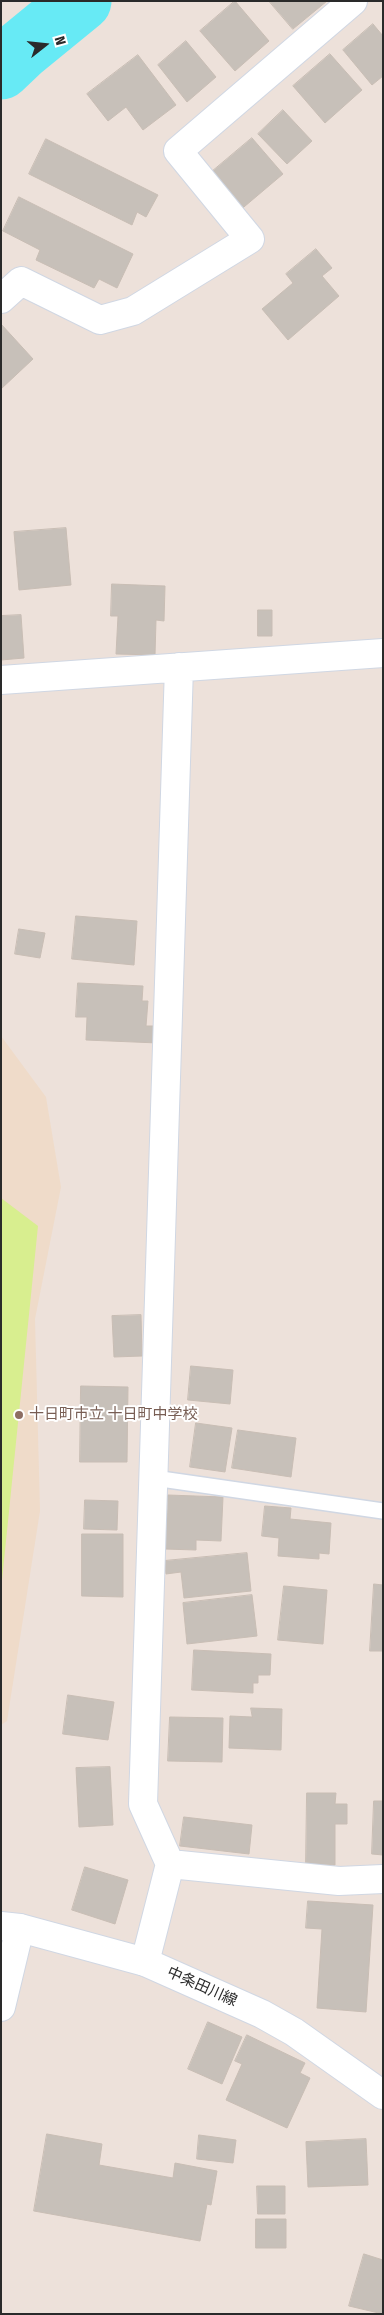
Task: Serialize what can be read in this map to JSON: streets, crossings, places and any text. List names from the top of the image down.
{
  "streets": {
    "street": ["中条田川線"]
  },
  "places": ["十日町市立 十日町中学校"],
  "north": "right"
}
